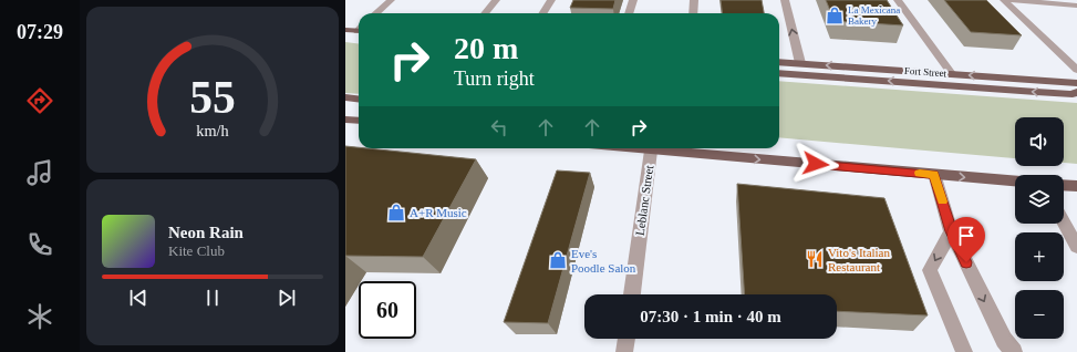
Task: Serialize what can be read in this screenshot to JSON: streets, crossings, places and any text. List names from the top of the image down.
{
  "streets": {
    "main road": ["Fort Street"],
    "street": ["Leblanc Street"]
  },
  "places": {
    "shop": ["La Mexicana Bakery", "A+R Music", "Eve's Poodle Salon"],
    "restaurant": ["Vito's Italian Restaurant"]
  },
  "page": {
    "tabs": "07:29",
    "turn": ["20 m", "Turn right"],
    "map_buttons": ["+", "−"],
    "song": ["Neon Rain", "Kite Club"],
    "limit": "60",
    "trip": "07:30 · 1 min · 40 m",
    "gauge": ["55", "km/h"]
  }
}
